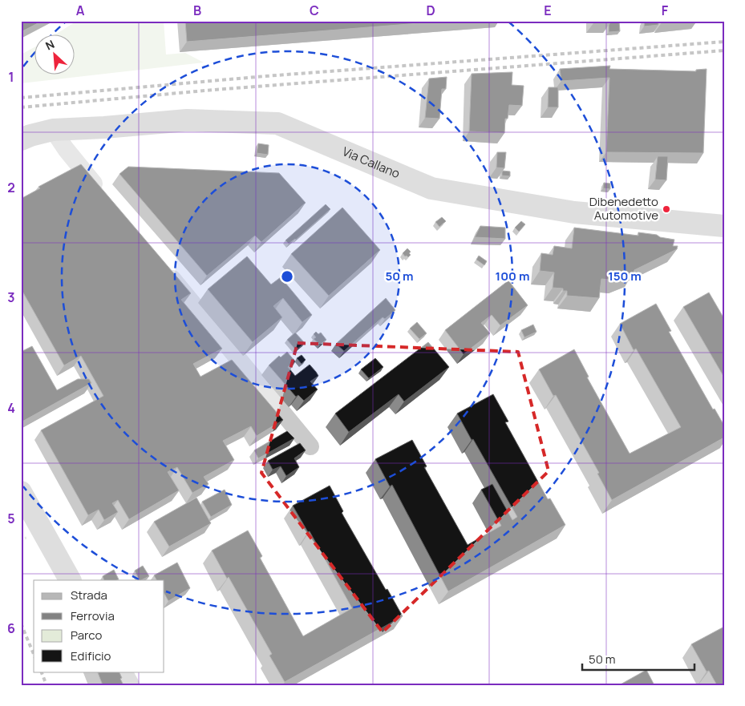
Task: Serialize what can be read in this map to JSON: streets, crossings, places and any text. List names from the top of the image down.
{
  "streets": {
    "street": ["Via Callano"]
  },
  "places": ["Dibenedetto Automotive"],
  "legend": [
    "Strada",
    "Ferrovia",
    "Parco",
    "Edificio"
  ],
  "scale_bar": "50 m",
  "north": "top left",
  "grid": {
    "columns": [
      "A",
      "B",
      "C",
      "D",
      "E",
      "F"
    ],
    "rows": [
      "1",
      "2",
      "3",
      "4",
      "5",
      "6"
    ]
  },
  "rings": ["50 m", "100 m", "150 m"]
}
